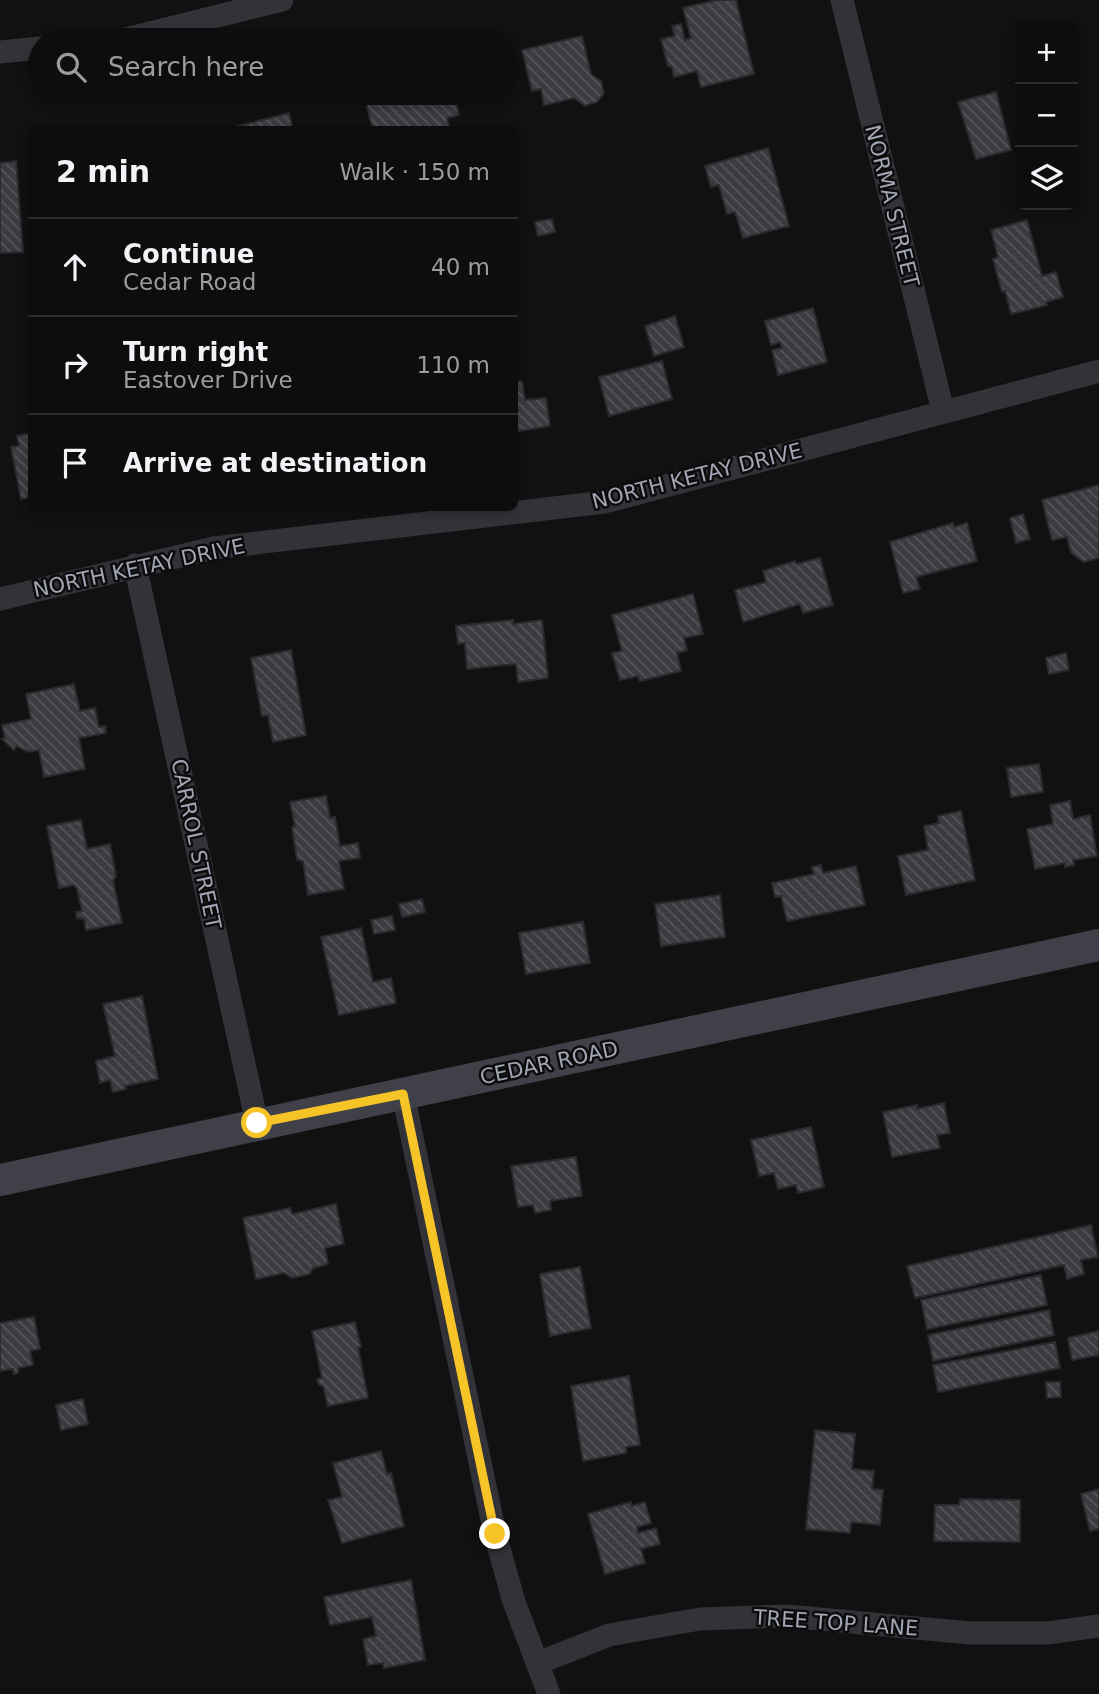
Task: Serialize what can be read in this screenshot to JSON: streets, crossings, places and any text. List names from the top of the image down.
{
  "streets": {
    "street": [
      "NORMA STREET",
      "NORTH KETAY DRIVE",
      "CARROL STREET",
      "CEDAR ROAD",
      "TREE TOP LANE"
    ]
  },
  "crossings": [
    ["NORMA STREET", "NORTH KETAY DRIVE"],
    ["NORTH KETAY DRIVE", "CARROL STREET"],
    ["CARROL STREET", "CEDAR ROAD"]
  ],
  "page": {
    "map_buttons": ["+", "−"],
    "search": "Search here",
    "heading": ["2 min", "Walk · 150 m"],
    "list": [
      ["Continue", "Cedar Road", "40 m"],
      ["Turn right", "Eastover Drive", "110 m"],
      "Arrive at destination"
    ]
  }
}
